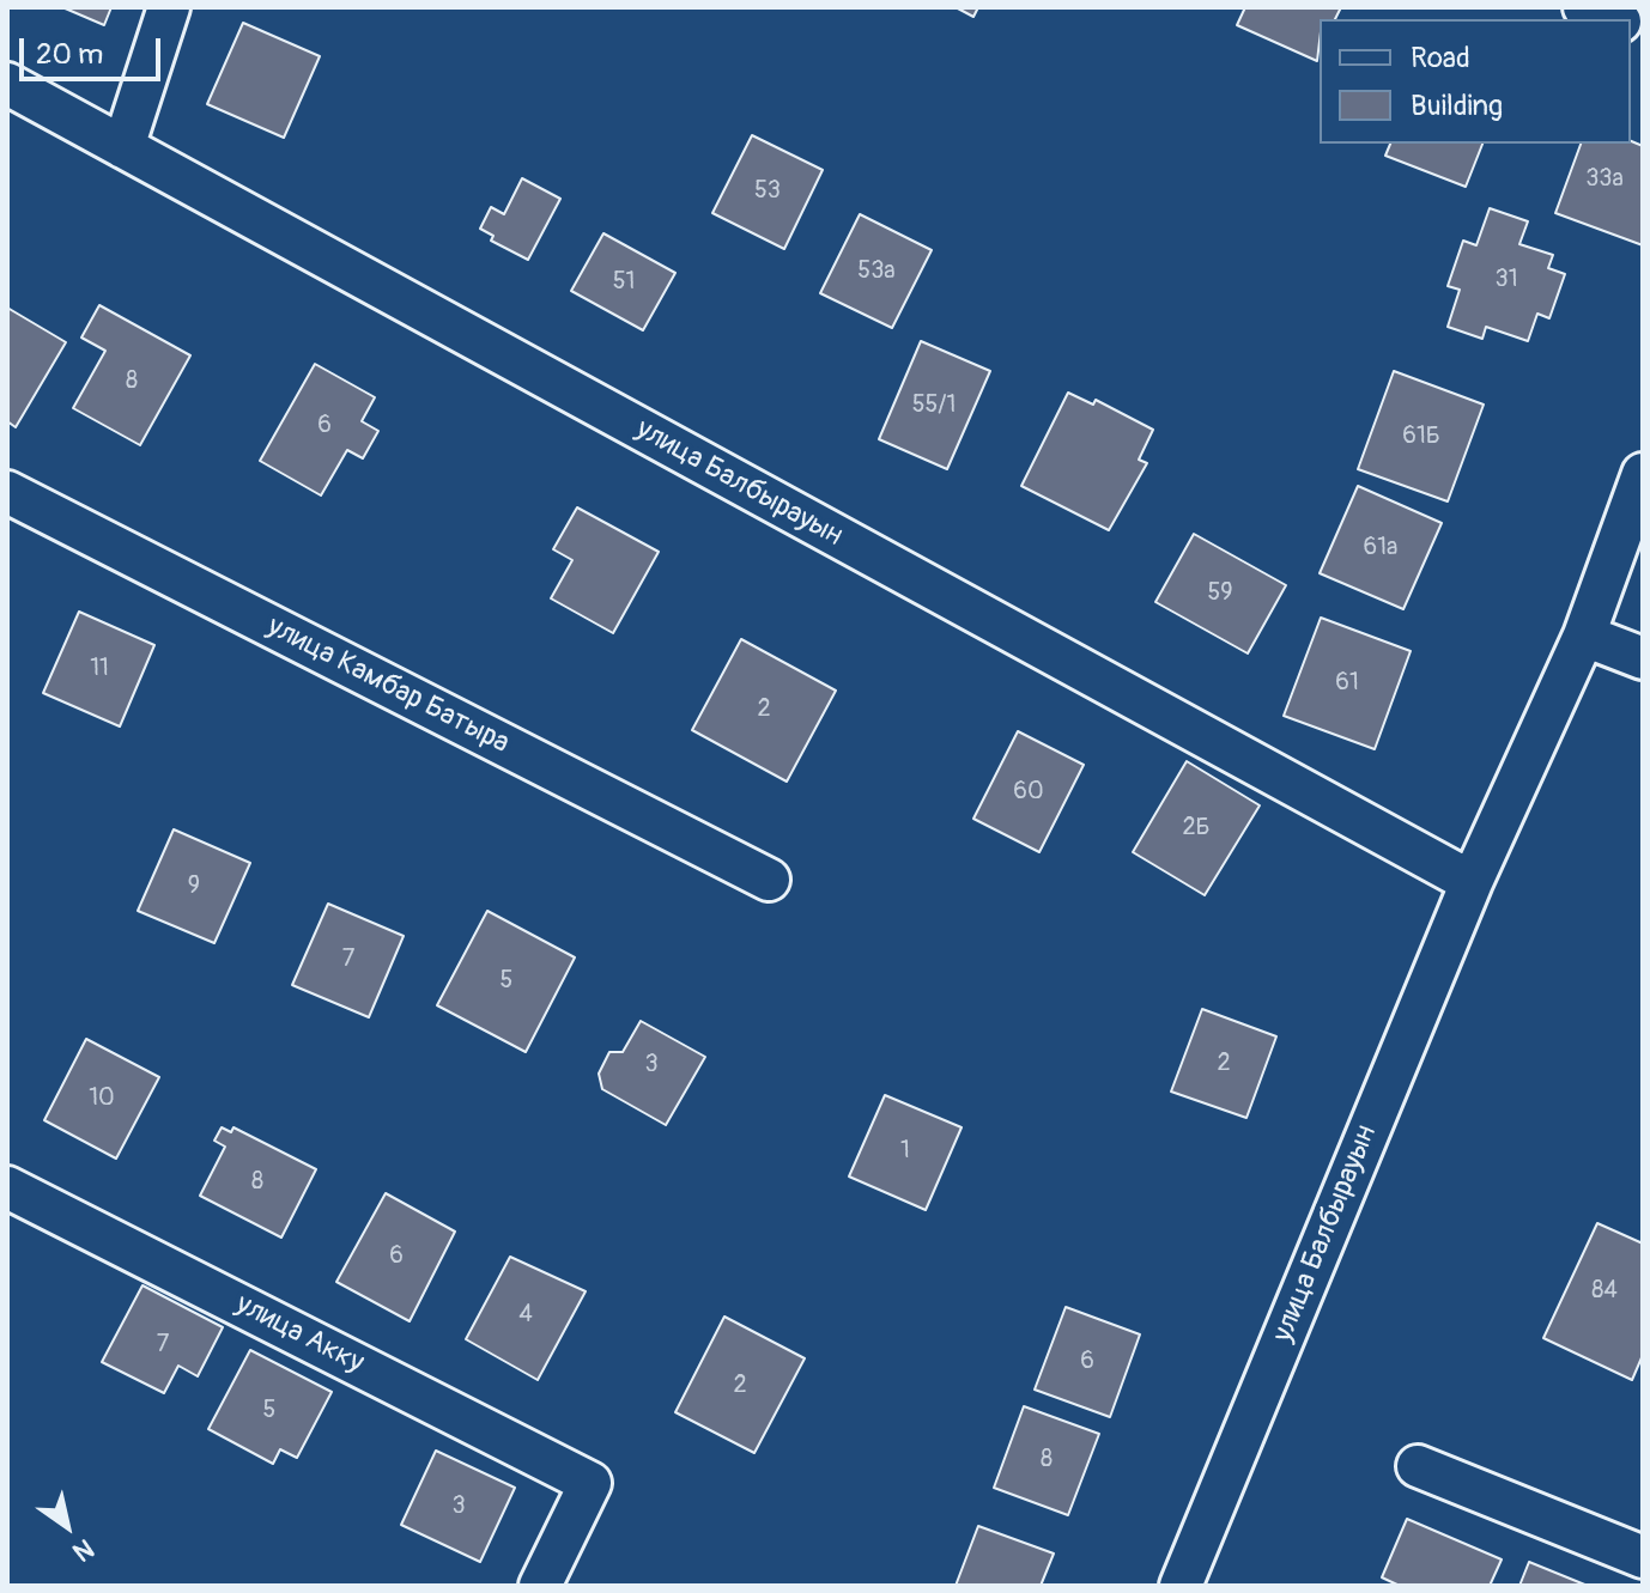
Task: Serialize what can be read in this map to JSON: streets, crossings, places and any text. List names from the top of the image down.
{
  "streets": {
    "street": ["улица Балбырауын", "улица Камбар Батыра", "улица Акку"]
  },
  "house_numbers": [
    "33а",
    "53",
    "53а",
    "31",
    "51",
    "8",
    "55/1",
    "6",
    "61Б",
    "61а",
    "59",
    "11",
    "61",
    "2",
    "60",
    "2Б",
    "9",
    "7",
    "5",
    "2",
    "3",
    "10",
    "1",
    "8",
    "6",
    "84",
    "4",
    "7",
    "6",
    "2",
    "5",
    "8",
    "3"
  ],
  "legend": ["Road", "Building"],
  "scale_bar": "20 m",
  "north": "bottom right"
}
